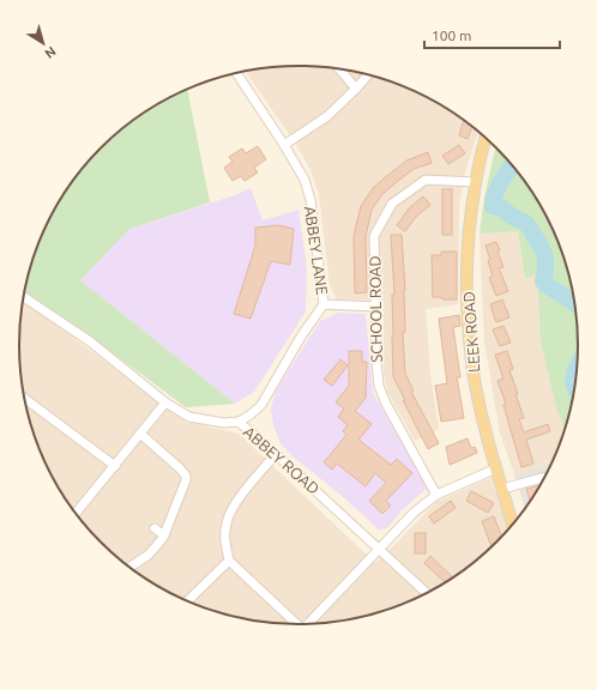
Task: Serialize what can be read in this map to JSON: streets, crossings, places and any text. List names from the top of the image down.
{
  "streets": {
    "main road": ["LEEK ROAD"],
    "street": ["ABBEY LANE", "SCHOOL ROAD", "ABBEY ROAD"]
  },
  "crossings": [
    ["ABBEY LANE", "ABBEY ROAD"],
    ["SCHOOL ROAD", "LEEK ROAD"]
  ],
  "scale_bar": "100 m",
  "north": "bottom right"
}
